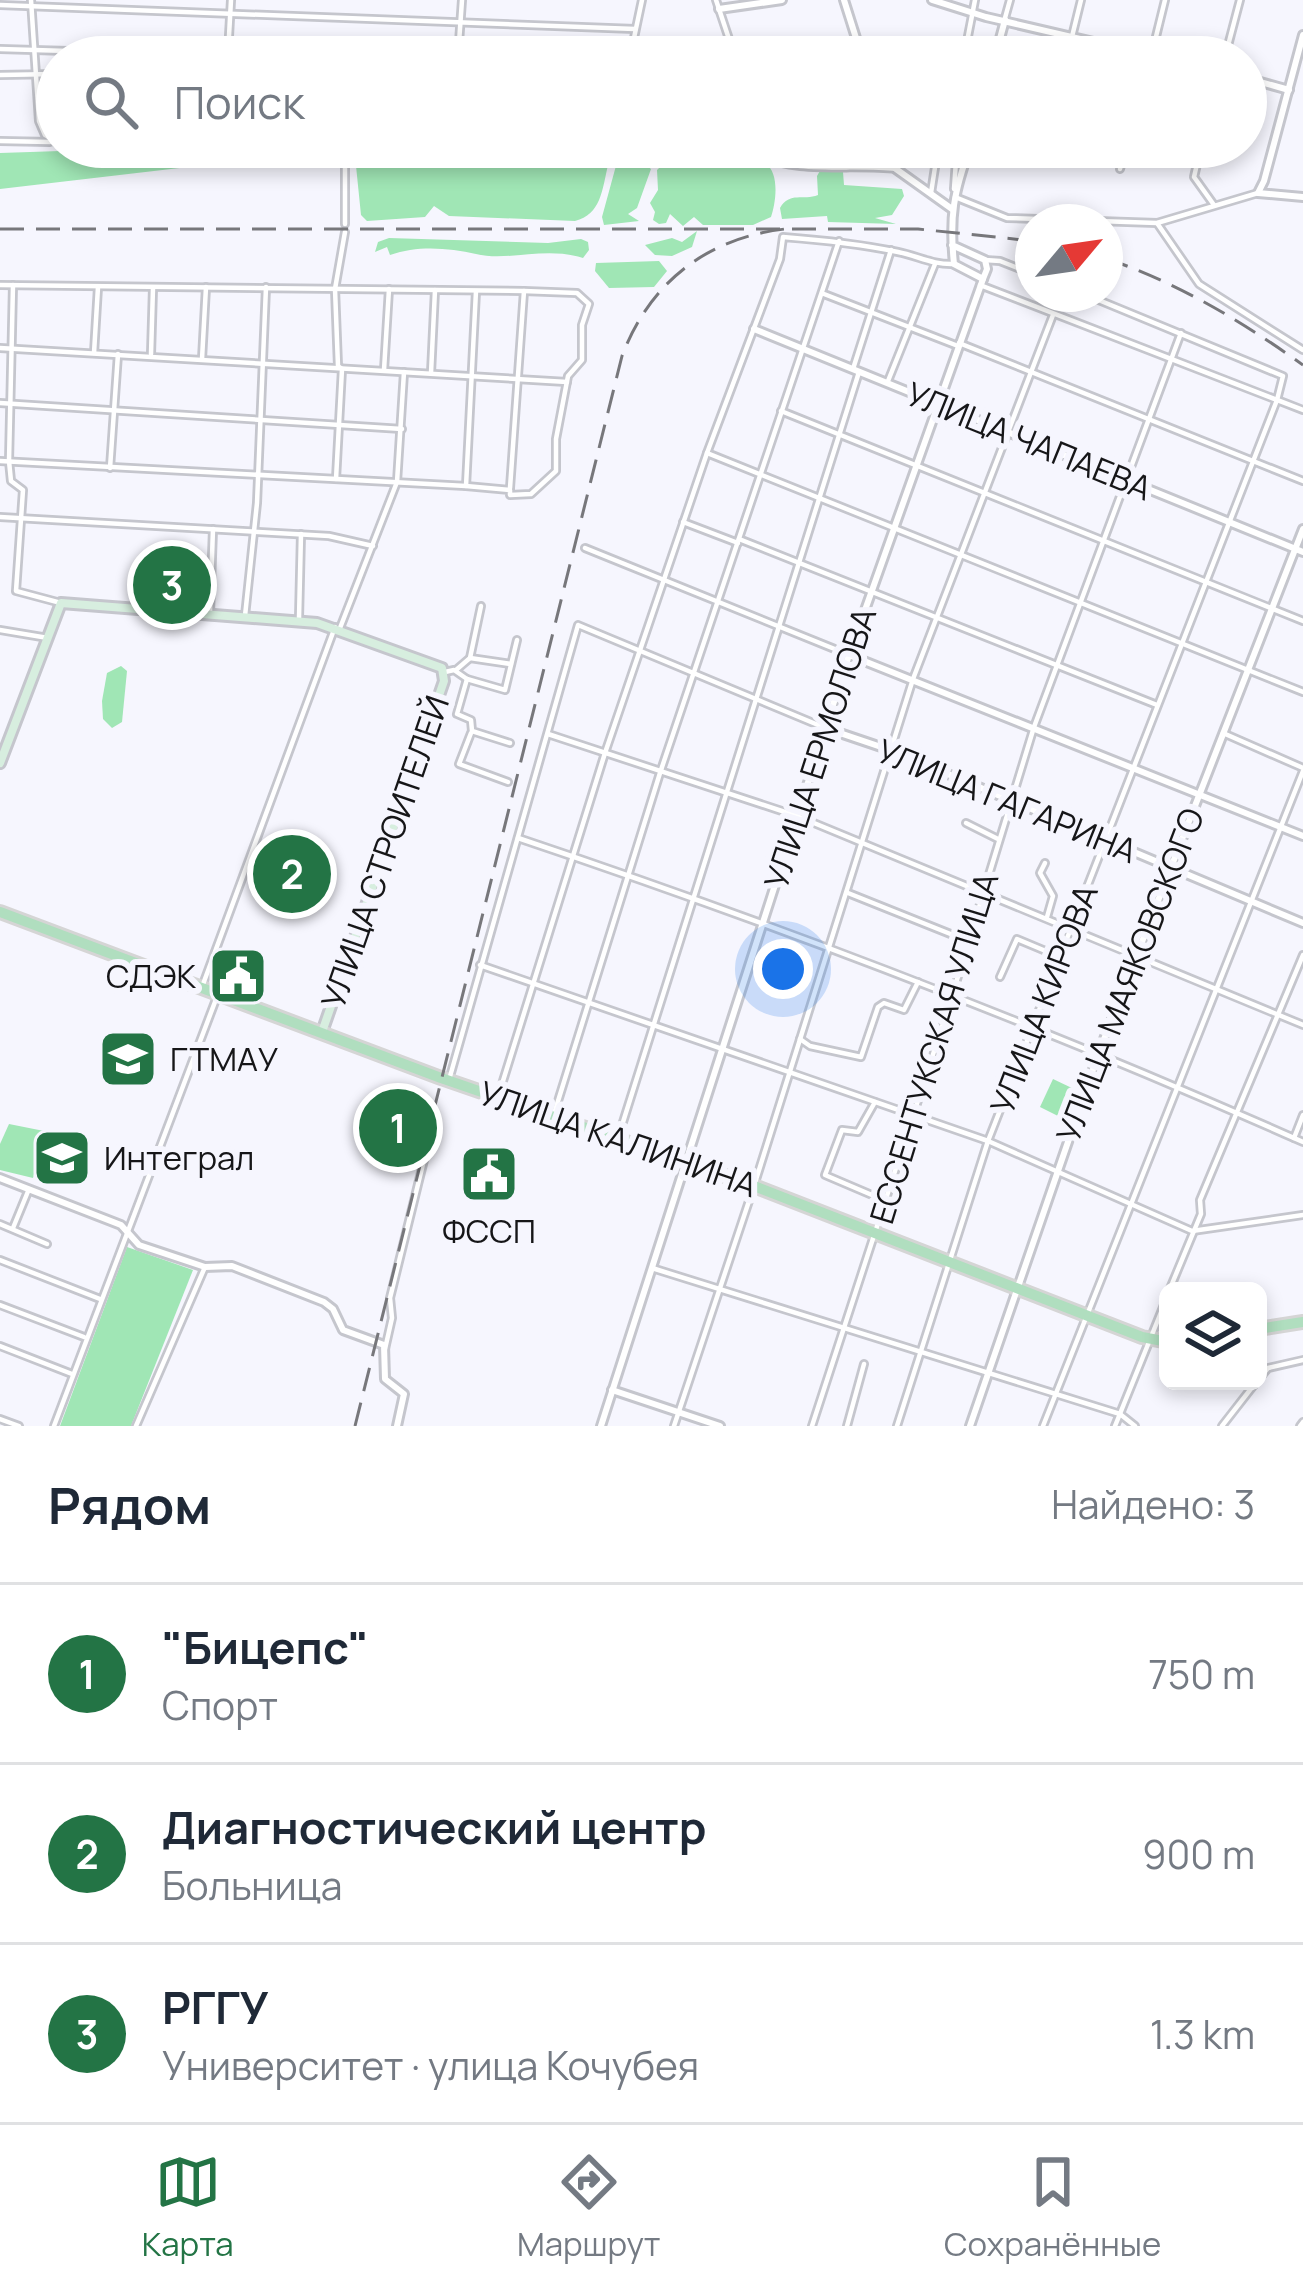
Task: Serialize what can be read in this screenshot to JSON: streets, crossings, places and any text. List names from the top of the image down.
{
  "streets": {
    "main road": ["УЛИЦА СТРОИТЕЛЕЙ", "УЛИЦА КАЛИНИНА"],
    "street": [
      "УЛИЦА ЧАПАЕВА",
      "УЛИЦА ЕРМОЛОВА",
      "УЛИЦА ГАГАРИНА",
      "УЛИЦА МАЯКОВСКОГО",
      "УЛИЦА КИРОВА",
      "ЕССЕНТУКСКАЯ УЛИЦА"
    ]
  },
  "crossings": [
    ["УЛИЦА ЧАПАЕВА", "УЛИЦА ЕРМОЛОВА"],
    ["УЛИЦА ЧАПАЕВА", "УЛИЦА МАЯКОВСКОГО"],
    ["УЛИЦА ЧАПАЕВА", "УЛИЦА КИРОВА"],
    ["УЛИЦА ЧАПАЕВА", "ЕССЕНТУКСКАЯ УЛИЦА"],
    ["УЛИЦА ЕРМОЛОВА", "УЛИЦА ГАГАРИНА"],
    ["УЛИЦА ЕРМОЛОВА", "УЛИЦА КАЛИНИНА"],
    ["УЛИЦА ГАГАРИНА", "УЛИЦА МАЯКОВСКОГО"],
    ["УЛИЦА ГАГАРИНА", "УЛИЦА КИРОВА"],
    ["УЛИЦА ГАГАРИНА", "ЕССЕНТУКСКАЯ УЛИЦА"],
    ["УЛИЦА СТРОИТЕЛЕЙ", "УЛИЦА КАЛИНИНА"],
    ["УЛИЦА МАЯКОВСКОГО", "УЛИЦА КАЛИНИНА"],
    ["УЛИЦА КИРОВА", "ЕССЕНТУКСКАЯ УЛИЦА"],
    ["УЛИЦА КИРОВА", "УЛИЦА КАЛИНИНА"],
    ["ЕССЕНТУКСКАЯ УЛИЦА", "УЛИЦА КАЛИНИНА"]
  ],
  "places": {
    "public building": ["СДЭК", "ФССП"],
    "school or university": ["ГТМАУ", "Интеграл"]
  },
  "north": "top right",
  "page": {
    "search": "Поиск",
    "pins": ["3", "2", "1"],
    "heading": ["Рядом", "Найдено: 3"],
    "list": [
      {
        "mark": "1",
        "name": "\"Бицепс\"",
        "note": "Спорт",
        "value": "750 m"
      },
      {
        "mark": "2",
        "name": "Диагностический центр",
        "note": "Больница",
        "value": "900 m"
      },
      {
        "mark": "3",
        "name": "РГГУ",
        "note": "Университет · улица Кочубея",
        "value": "1.3 km"
      }
    ],
    "nav": ["Карта", "Маршрут", "Сохранённые"]
  }
}
